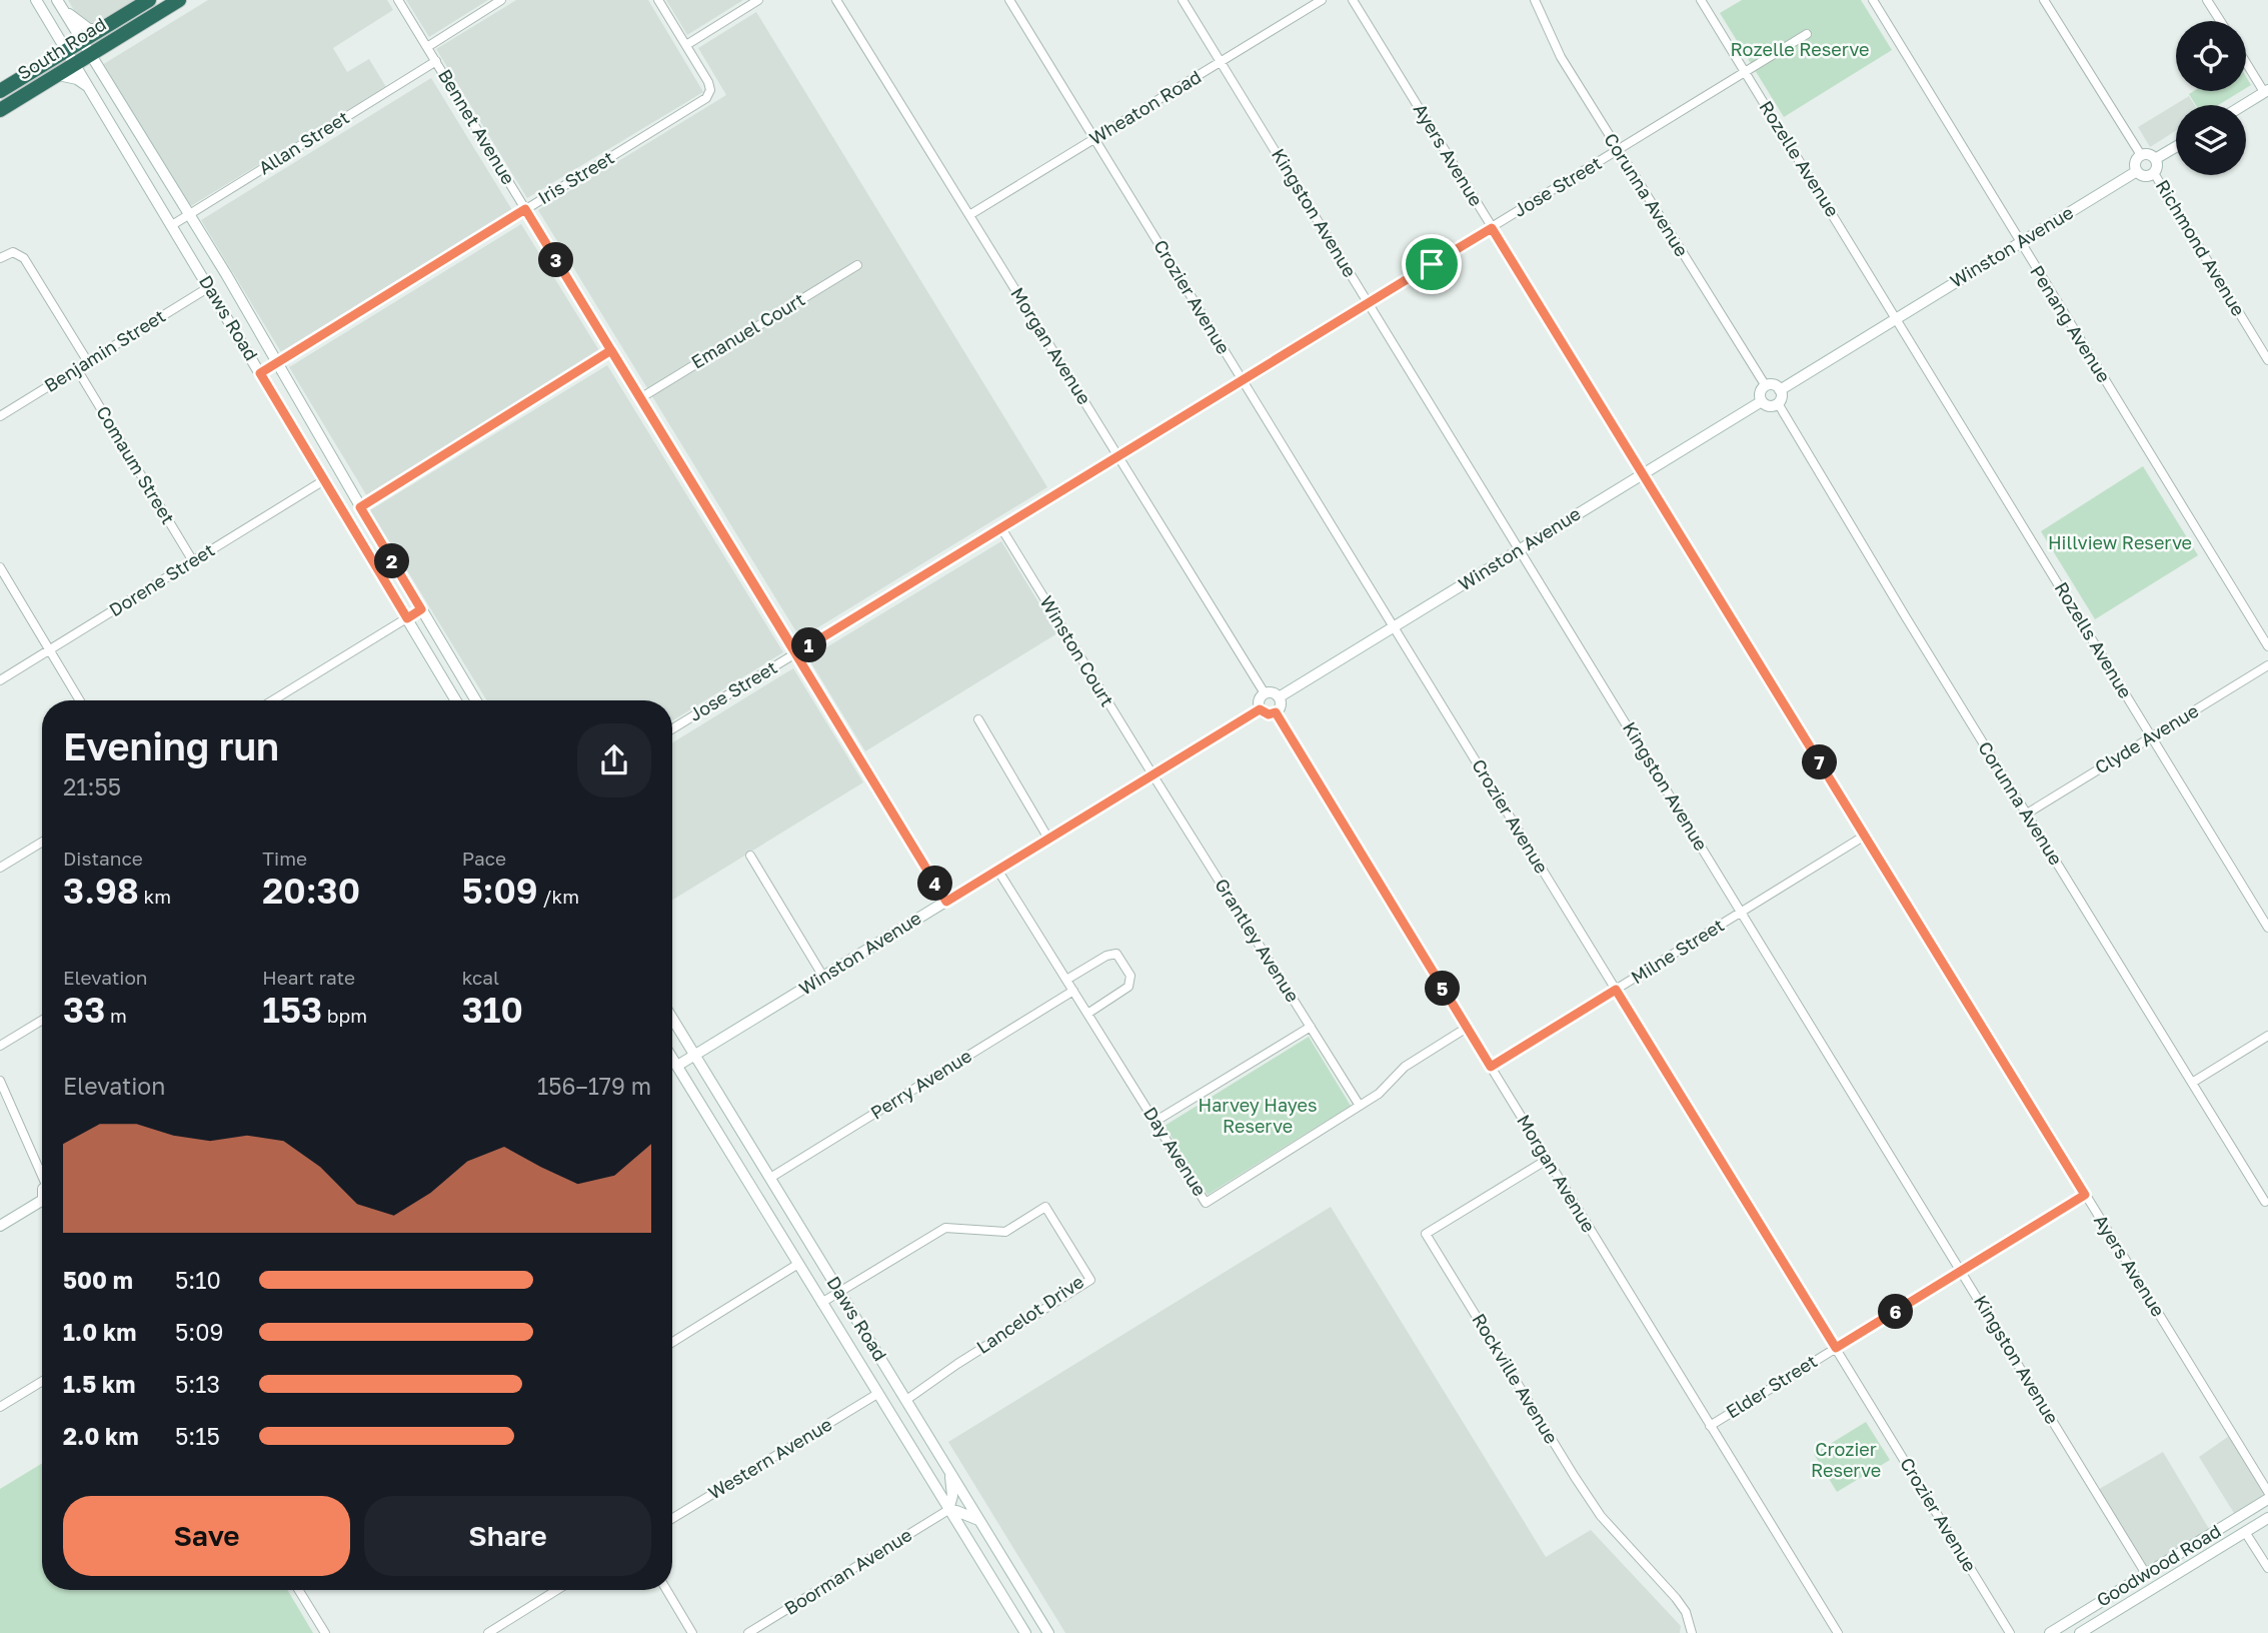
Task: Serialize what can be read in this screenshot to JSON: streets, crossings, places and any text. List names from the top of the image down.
{
  "streets": {
    "highway": ["South Road"],
    "main road": ["Winston Avenue", "Daws Road", "Goodwood Road"],
    "street": [
      "Wheaton Road",
      "Bennet Avenue",
      "Allan Street",
      "Ayers Avenue",
      "Rozelle Avenue",
      "Iris Street",
      "Jose Street",
      "Corunna Avenue",
      "Kingston Avenue",
      "Richmond Avenue",
      "Crozier Avenue",
      "Penang Avenue",
      "Emanuel Court",
      "Morgan Avenue",
      "Benjamin Street",
      "Comaum Street",
      "Dorene Street",
      "Rozells Avenue",
      "Winston Court",
      "Clyde Avenue",
      "Grantley Avenue",
      "Milne Street",
      "Perry Avenue",
      "Day Avenue",
      "Lancelot Drive",
      "Rockville Avenue",
      "Elder Street",
      "Western Avenue",
      "Boorman Avenue"
    ]
  },
  "crossings": [
    ["South Road", "Daws Road"],
    ["Wheaton Road", "Kingston Avenue"],
    ["Wheaton Road", "Crozier Avenue"],
    ["Wheaton Road", "Morgan Avenue"],
    ["Bennet Avenue", "Allan Street"],
    ["Bennet Avenue", "Iris Street"],
    ["Bennet Avenue", "Jose Street"],
    ["Bennet Avenue", "Winston Avenue"],
    ["Bennet Avenue", "Emanuel Court"],
    ["Allan Street", "Daws Road"],
    ["Ayers Avenue", "Jose Street"],
    ["Ayers Avenue", "Winston Avenue"],
    ["Ayers Avenue", "Milne Street"],
    ["Ayers Avenue", "Elder Street"],
    ["Rozelle Avenue", "Jose Street"],
    ["Rozelle Avenue", "Winston Avenue"],
    ["Rozelle Avenue", "Rozells Avenue"],
    ["Iris Street", "Daws Road"],
    ["Jose Street", "Corunna Avenue"],
    ["Jose Street", "Kingston Avenue"],
    ["Jose Street", "Crozier Avenue"],
    ["Jose Street", "Morgan Avenue"],
    ["Jose Street", "Winston Court"],
    ["Corunna Avenue", "Winston Avenue"],
    ["Corunna Avenue", "Clyde Avenue"],
    ["Kingston Avenue", "Winston Avenue"],
    ["Kingston Avenue", "Milne Street"],
    ["Kingston Avenue", "Elder Street"],
    ["Kingston Avenue", "Goodwood Road"],
    ["Winston Avenue", "Richmond Avenue"],
    ["Winston Avenue", "Crozier Avenue"],
    ["Winston Avenue", "Daws Road"],
    ["Winston Avenue", "Penang Avenue"],
    ["Winston Avenue", "Morgan Avenue"],
    ["Winston Avenue", "Rozells Avenue"],
    ["Winston Avenue", "Winston Court"],
    ["Winston Avenue", "Grantley Avenue"],
    ["Winston Avenue", "Day Avenue"],
    ["Crozier Avenue", "Milne Street"],
    ["Crozier Avenue", "Elder Street"],
    ["Daws Road", "Benjamin Street"],
    ["Daws Road", "Dorene Street"],
    ["Daws Road", "Perry Avenue"],
    ["Daws Road", "Lancelot Drive"],
    ["Daws Road", "Western Avenue"],
    ["Daws Road", "Boorman Avenue"],
    ["Morgan Avenue", "Milne Street"],
    ["Morgan Avenue", "Day Avenue"],
    ["Morgan Avenue", "Rockville Avenue"],
    ["Morgan Avenue", "Elder Street"],
    ["Benjamin Street", "Comaum Street"],
    ["Comaum Street", "Dorene Street"],
    ["Rozells Avenue", "Clyde Avenue"],
    ["Winston Court", "Grantley Avenue"],
    ["Grantley Avenue", "Day Avenue"],
    ["Perry Avenue", "Day Avenue"]
  ],
  "parks": [
    "Rozelle Reserve",
    "Hillview Reserve",
    "Harvey Hayes Reserve",
    "Crozier Reserve"
  ],
  "page": {
    "pins": [
      "3",
      "2",
      "1",
      "7",
      "4",
      "5",
      "6"
    ],
    "heading": ["Evening run", "21:55"],
    "stats": [
      ["Distance", "3.98 km"],
      ["Time", "20:30"],
      ["Pace", "5:09 /km"],
      ["Elevation", "33 m"],
      ["Heart rate", "153 bpm"],
      ["kcal", "310"]
    ],
    "chart": ["Elevation", "156–179 m"],
    "list": [
      {
        "name": "500 m",
        "note": "5:10"
      },
      {
        "name": "1.0 km",
        "note": "5:09"
      },
      {
        "name": "1.5 km",
        "note": "5:13"
      },
      {
        "name": "2.0 km",
        "note": "5:15"
      }
    ],
    "buttons": ["Save", "Share"]
  }
}
